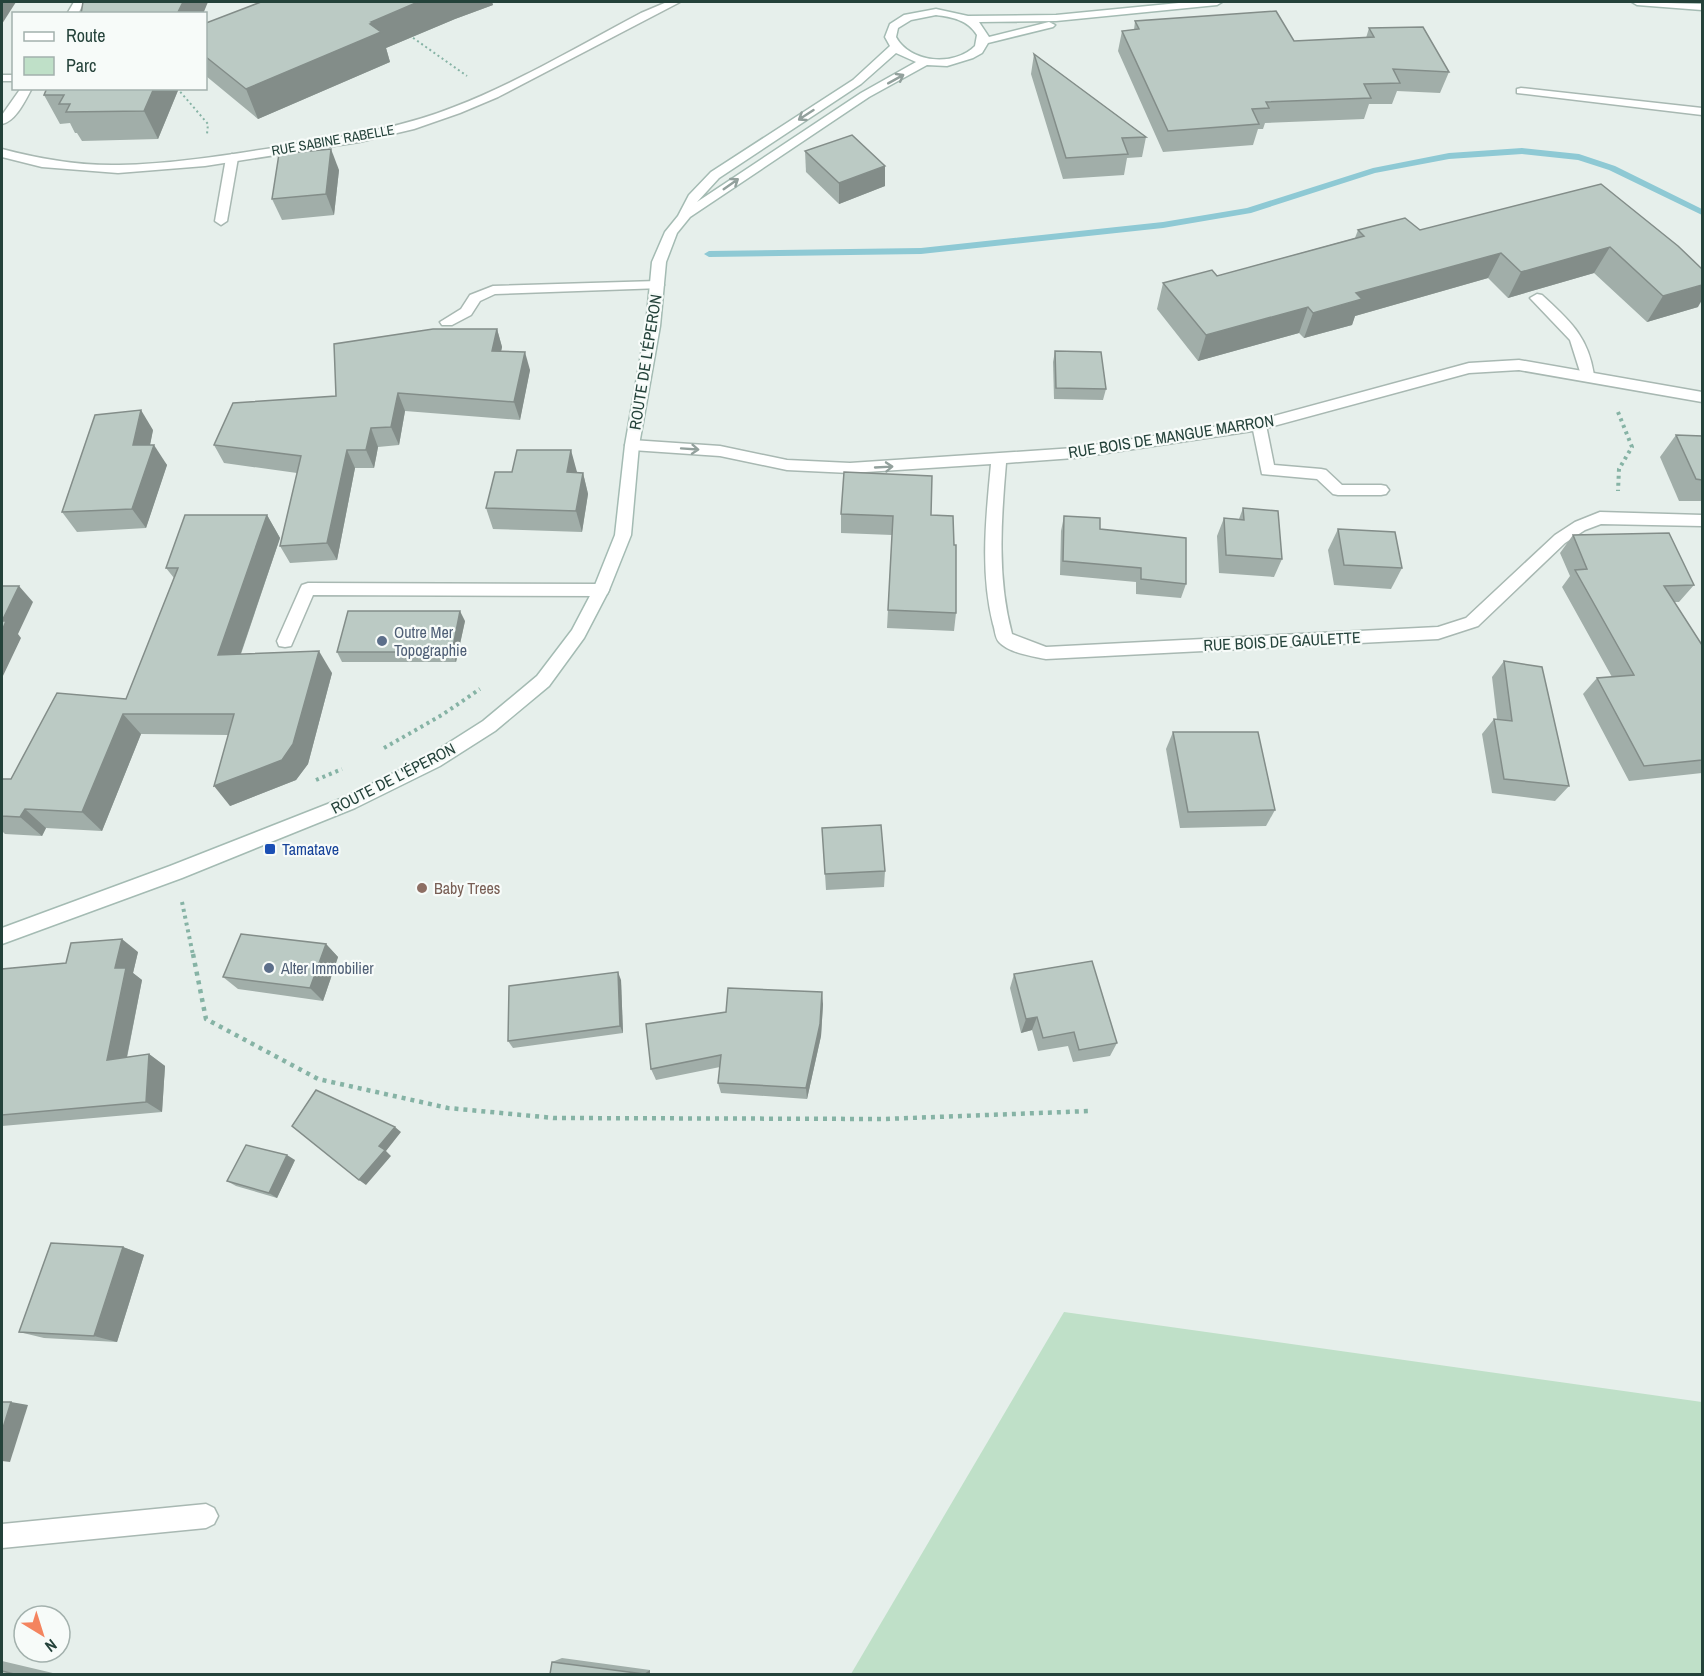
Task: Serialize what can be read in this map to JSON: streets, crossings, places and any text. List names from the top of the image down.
{
  "streets": {
    "street": [
      "RUE SABINE RABELLE",
      "ROUTE DE L'ÉPERON",
      "RUE BOIS DE MANGUE MARRON",
      "RUE BOIS DE GAULETTE"
    ]
  },
  "crossings": [
    ["ROUTE DE L'ÉPERON", "RUE BOIS DE MANGUE MARRON"],
    ["RUE BOIS DE MANGUE MARRON", "RUE BOIS DE GAULETTE"]
  ],
  "places": {
    "other": ["Outre Mer Topographie", "Baby Trees", "Alter Immobilier"],
    "transit": ["Tamatave"]
  },
  "legend": ["Route", "Parc"],
  "north": "bottom right"
}
